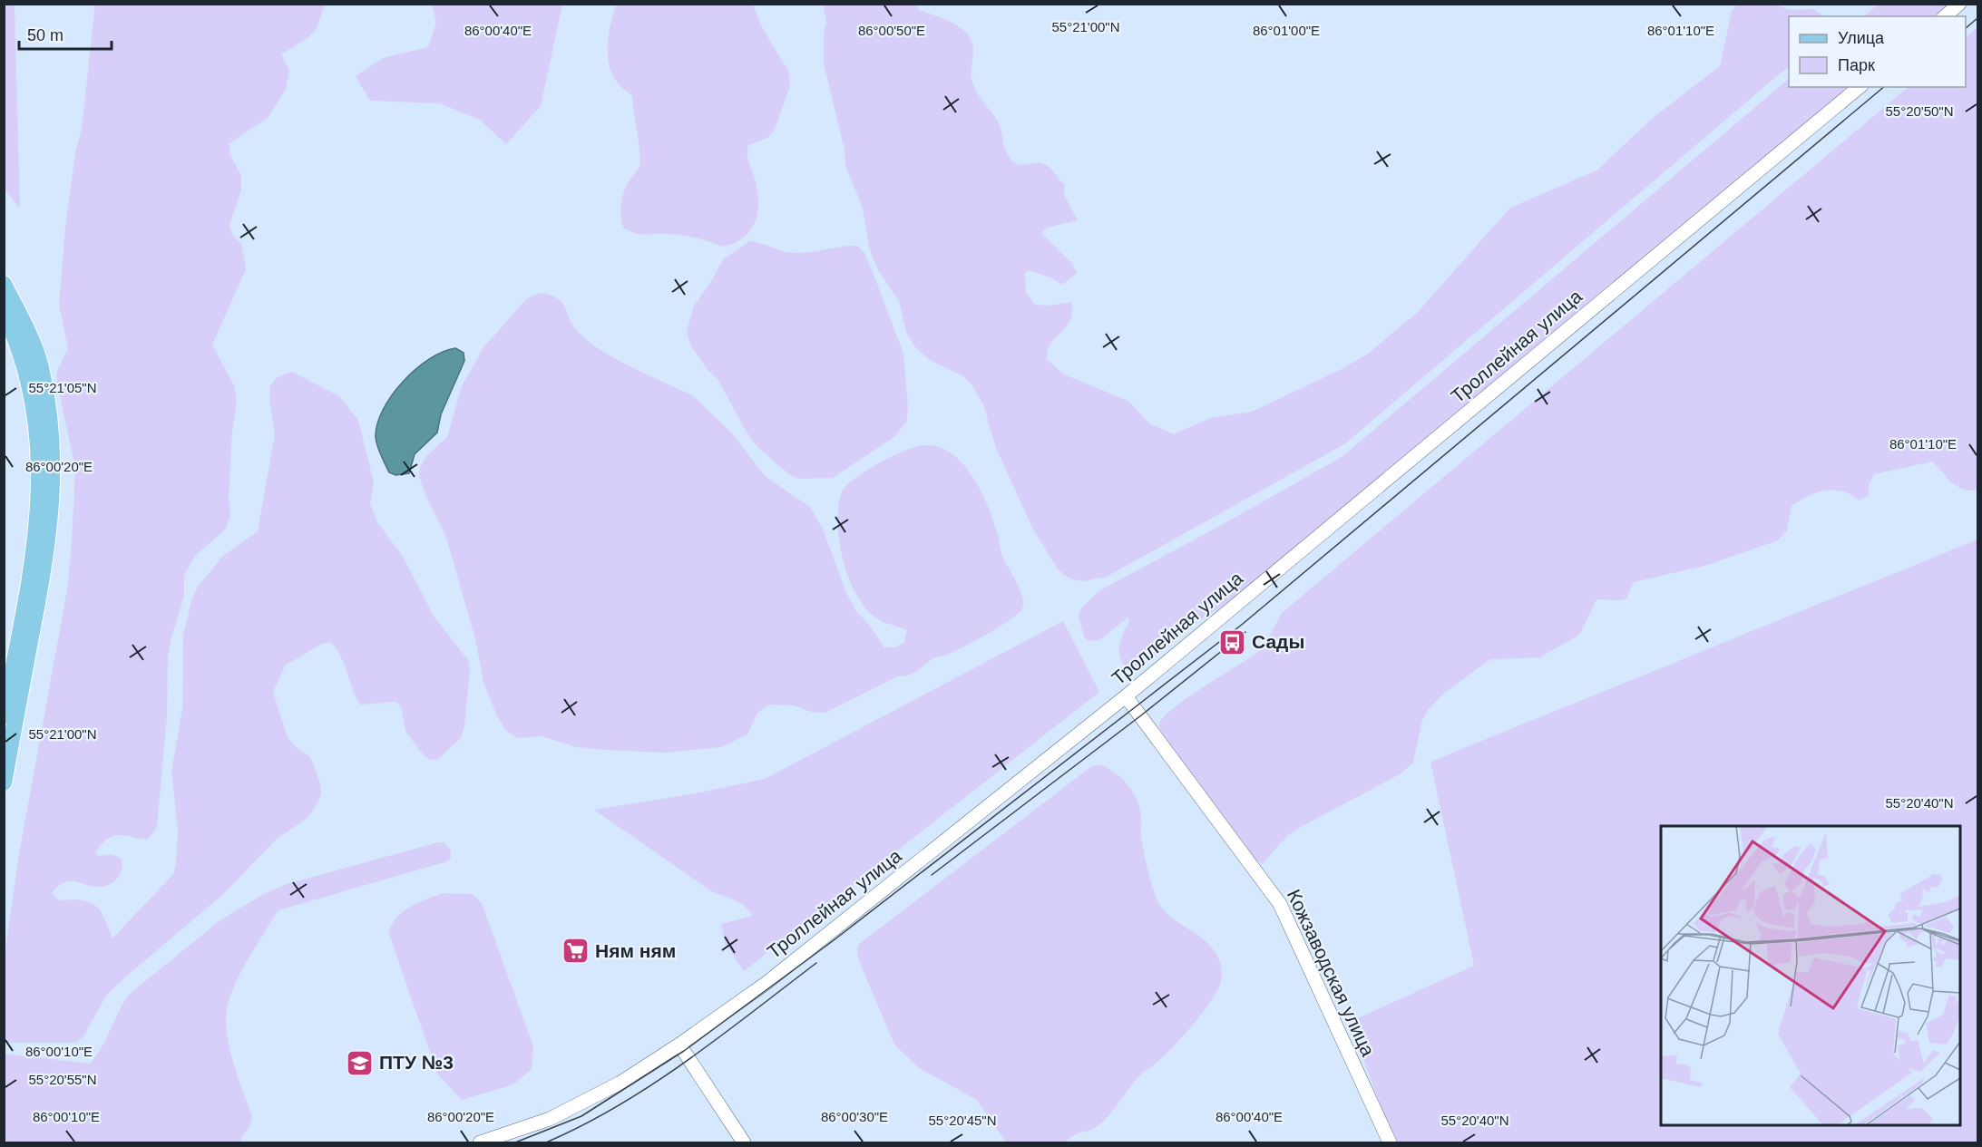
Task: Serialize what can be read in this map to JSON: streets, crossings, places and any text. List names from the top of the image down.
{
  "streets": {
    "street": ["Троллейная улица", "Кожзаводская улица"]
  },
  "crossings": [
    ["Троллейная улица", "Кожзаводская улица"]
  ],
  "places": {
    "bus stop": ["Сады"],
    "supermarket": ["Ням ням"],
    "school or university": ["ПТУ №3"]
  },
  "legend": ["Улица", "Парк"],
  "scale_bar": "50 m",
  "coordinates": [
    "55°21'00\"N",
    "86°00'40\"E",
    "86°00'50\"E",
    "86°01'00\"E",
    "86°01'10\"E",
    "55°20'50\"N",
    "55°21'05\"N",
    "86°00'20\"E",
    "55°20'40\"N",
    "86°00'10\"E",
    "55°20'55\"N",
    "86°00'30\"E",
    "55°20'45\"N"
  ]
}
